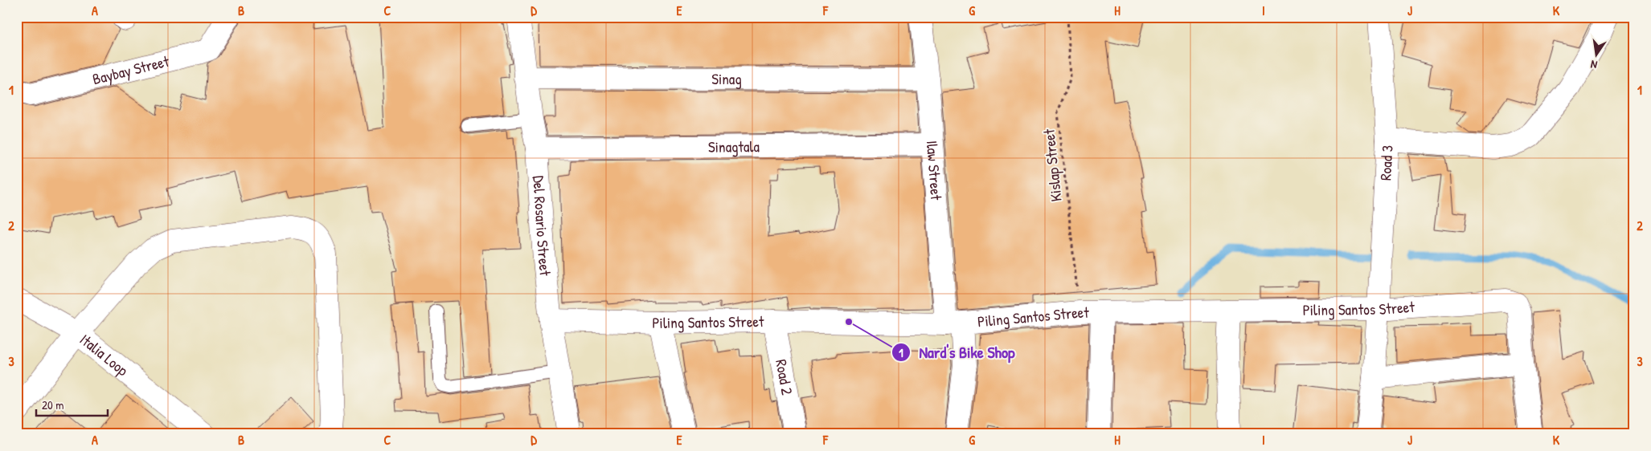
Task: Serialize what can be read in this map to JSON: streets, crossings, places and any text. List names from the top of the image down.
{
  "streets": {
    "street": [
      "Baybay Street",
      "Sinag",
      "Sinagtala",
      "Road 3",
      "Ilaw Street",
      "Del Rosario Street",
      "Piling Santos Street",
      "Italia Loop",
      "Road 2"
    ],
    "path": ["Kislap Street"]
  },
  "crossings": [
    ["Sinag", "Ilaw Street"],
    ["Sinag", "Del Rosario Street"],
    ["Sinagtala", "Ilaw Street"],
    ["Sinagtala", "Del Rosario Street"],
    ["Road 3", "Piling Santos Street"],
    ["Kislap Street", "Piling Santos Street"],
    ["Ilaw Street", "Piling Santos Street"],
    ["Del Rosario Street", "Piling Santos Street"],
    ["Piling Santos Street", "Road 2"]
  ],
  "places": ["Nard's Bike Shop"],
  "scale_bar": "20 m",
  "north": "bottom",
  "grid": {
    "columns": [
      "A",
      "B",
      "C",
      "D",
      "E",
      "F",
      "G",
      "H",
      "I",
      "J",
      "K"
    ],
    "rows": ["1", "2", "3"]
  }
}
